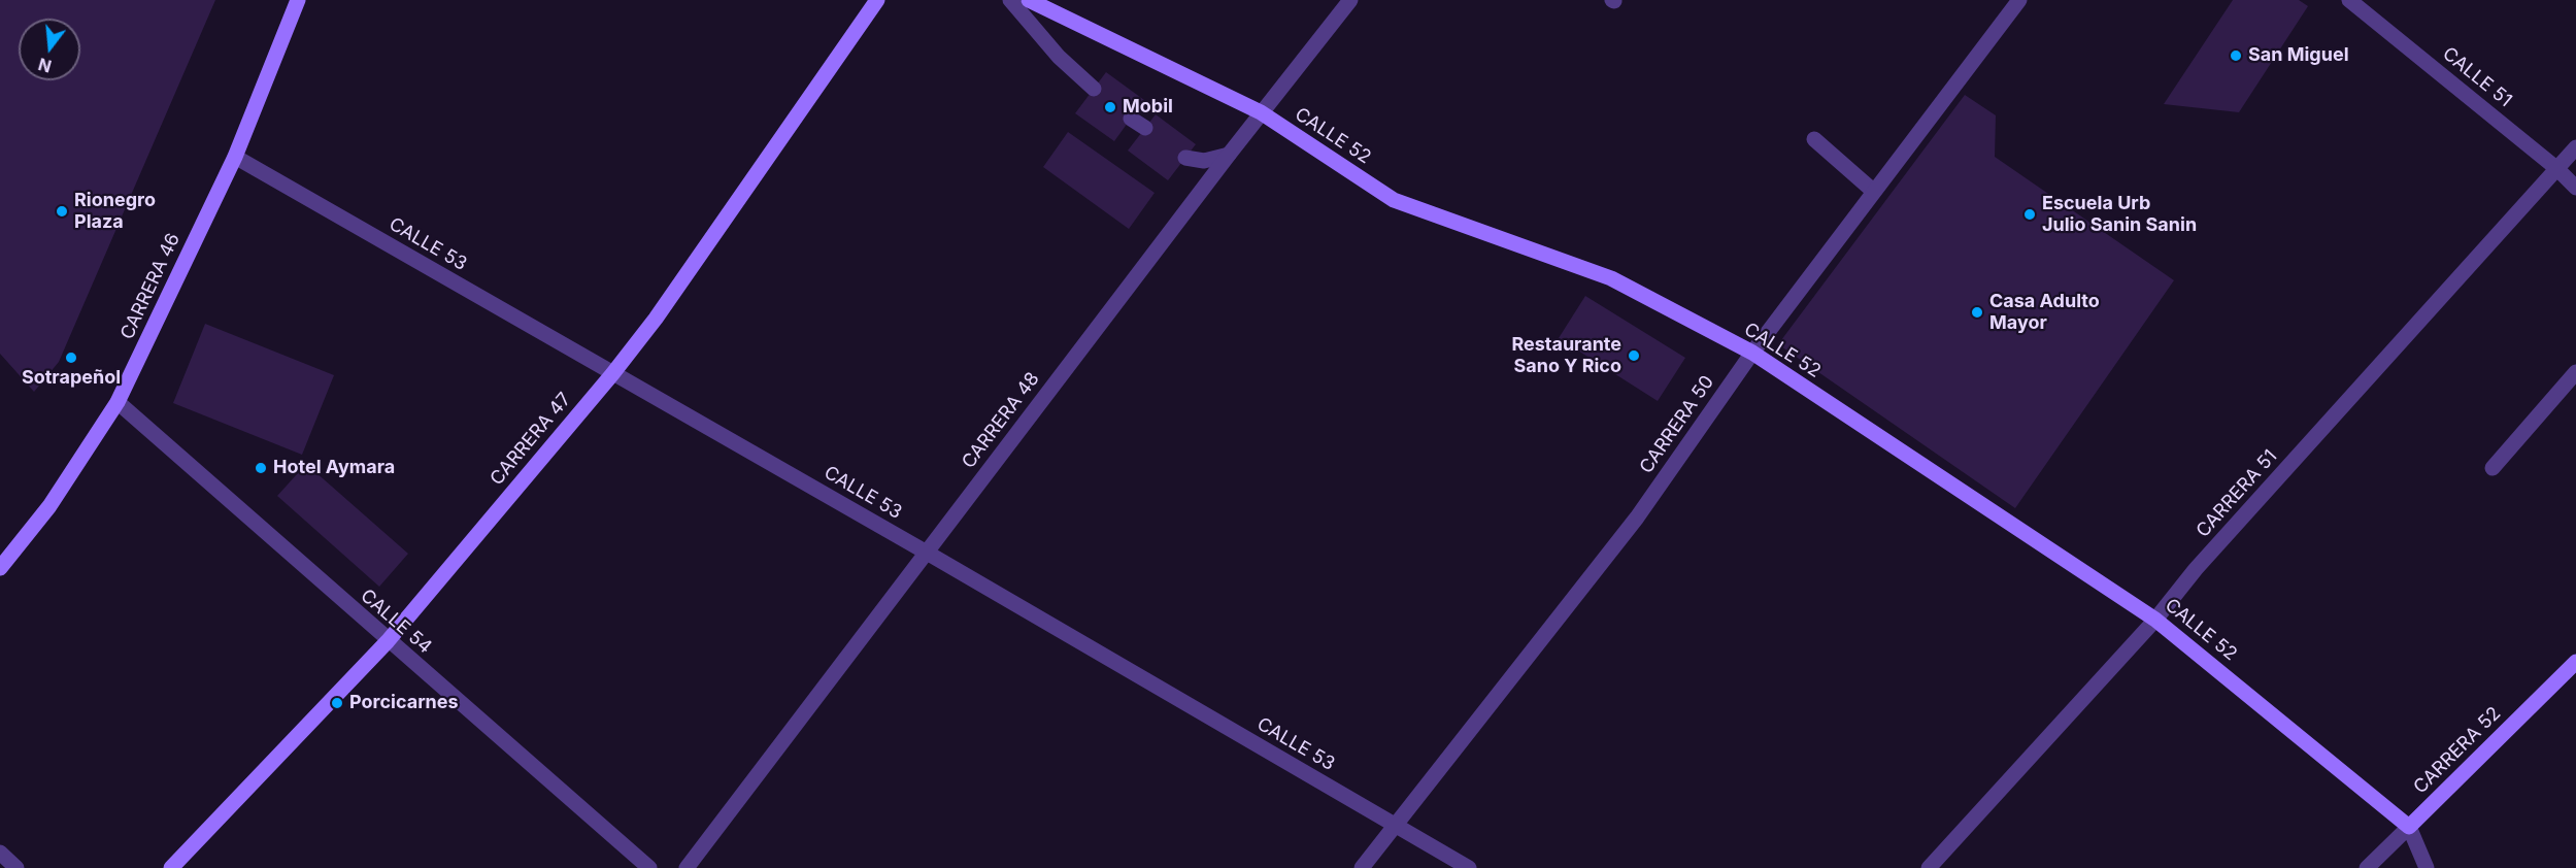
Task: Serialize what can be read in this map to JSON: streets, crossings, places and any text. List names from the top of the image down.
{
  "streets": {
    "street": [
      "CALLE 51",
      "CALLE 52",
      "CALLE 53",
      "CARRERA 46",
      "CARRERA 48",
      "CARRERA 50",
      "CARRERA 47",
      "CARRERA 51",
      "CALLE 54",
      "CARRERA 52"
    ]
  },
  "crossings": [
    ["CALLE 51", "CARRERA 51"],
    ["CALLE 52", "CARRERA 48"],
    ["CALLE 52", "CARRERA 50"],
    ["CALLE 52", "CARRERA 51"],
    ["CALLE 52", "CARRERA 52"],
    ["CALLE 53", "CARRERA 46"],
    ["CALLE 53", "CARRERA 48"],
    ["CALLE 53", "CARRERA 50"],
    ["CALLE 53", "CARRERA 47"],
    ["CARRERA 46", "CALLE 54"],
    ["CARRERA 47", "CALLE 54"]
  ],
  "places": [
    "San Miguel",
    "Mobil",
    "Rionegro Plaza",
    "Escuela Urb Julio Sanin Sanin",
    "Casa Adulto Mayor",
    "Restaurante Sano Y Rico",
    "Sotrapeñol",
    "Hotel Aymara",
    "Porcicarnes"
  ],
  "north": "bottom"
}
